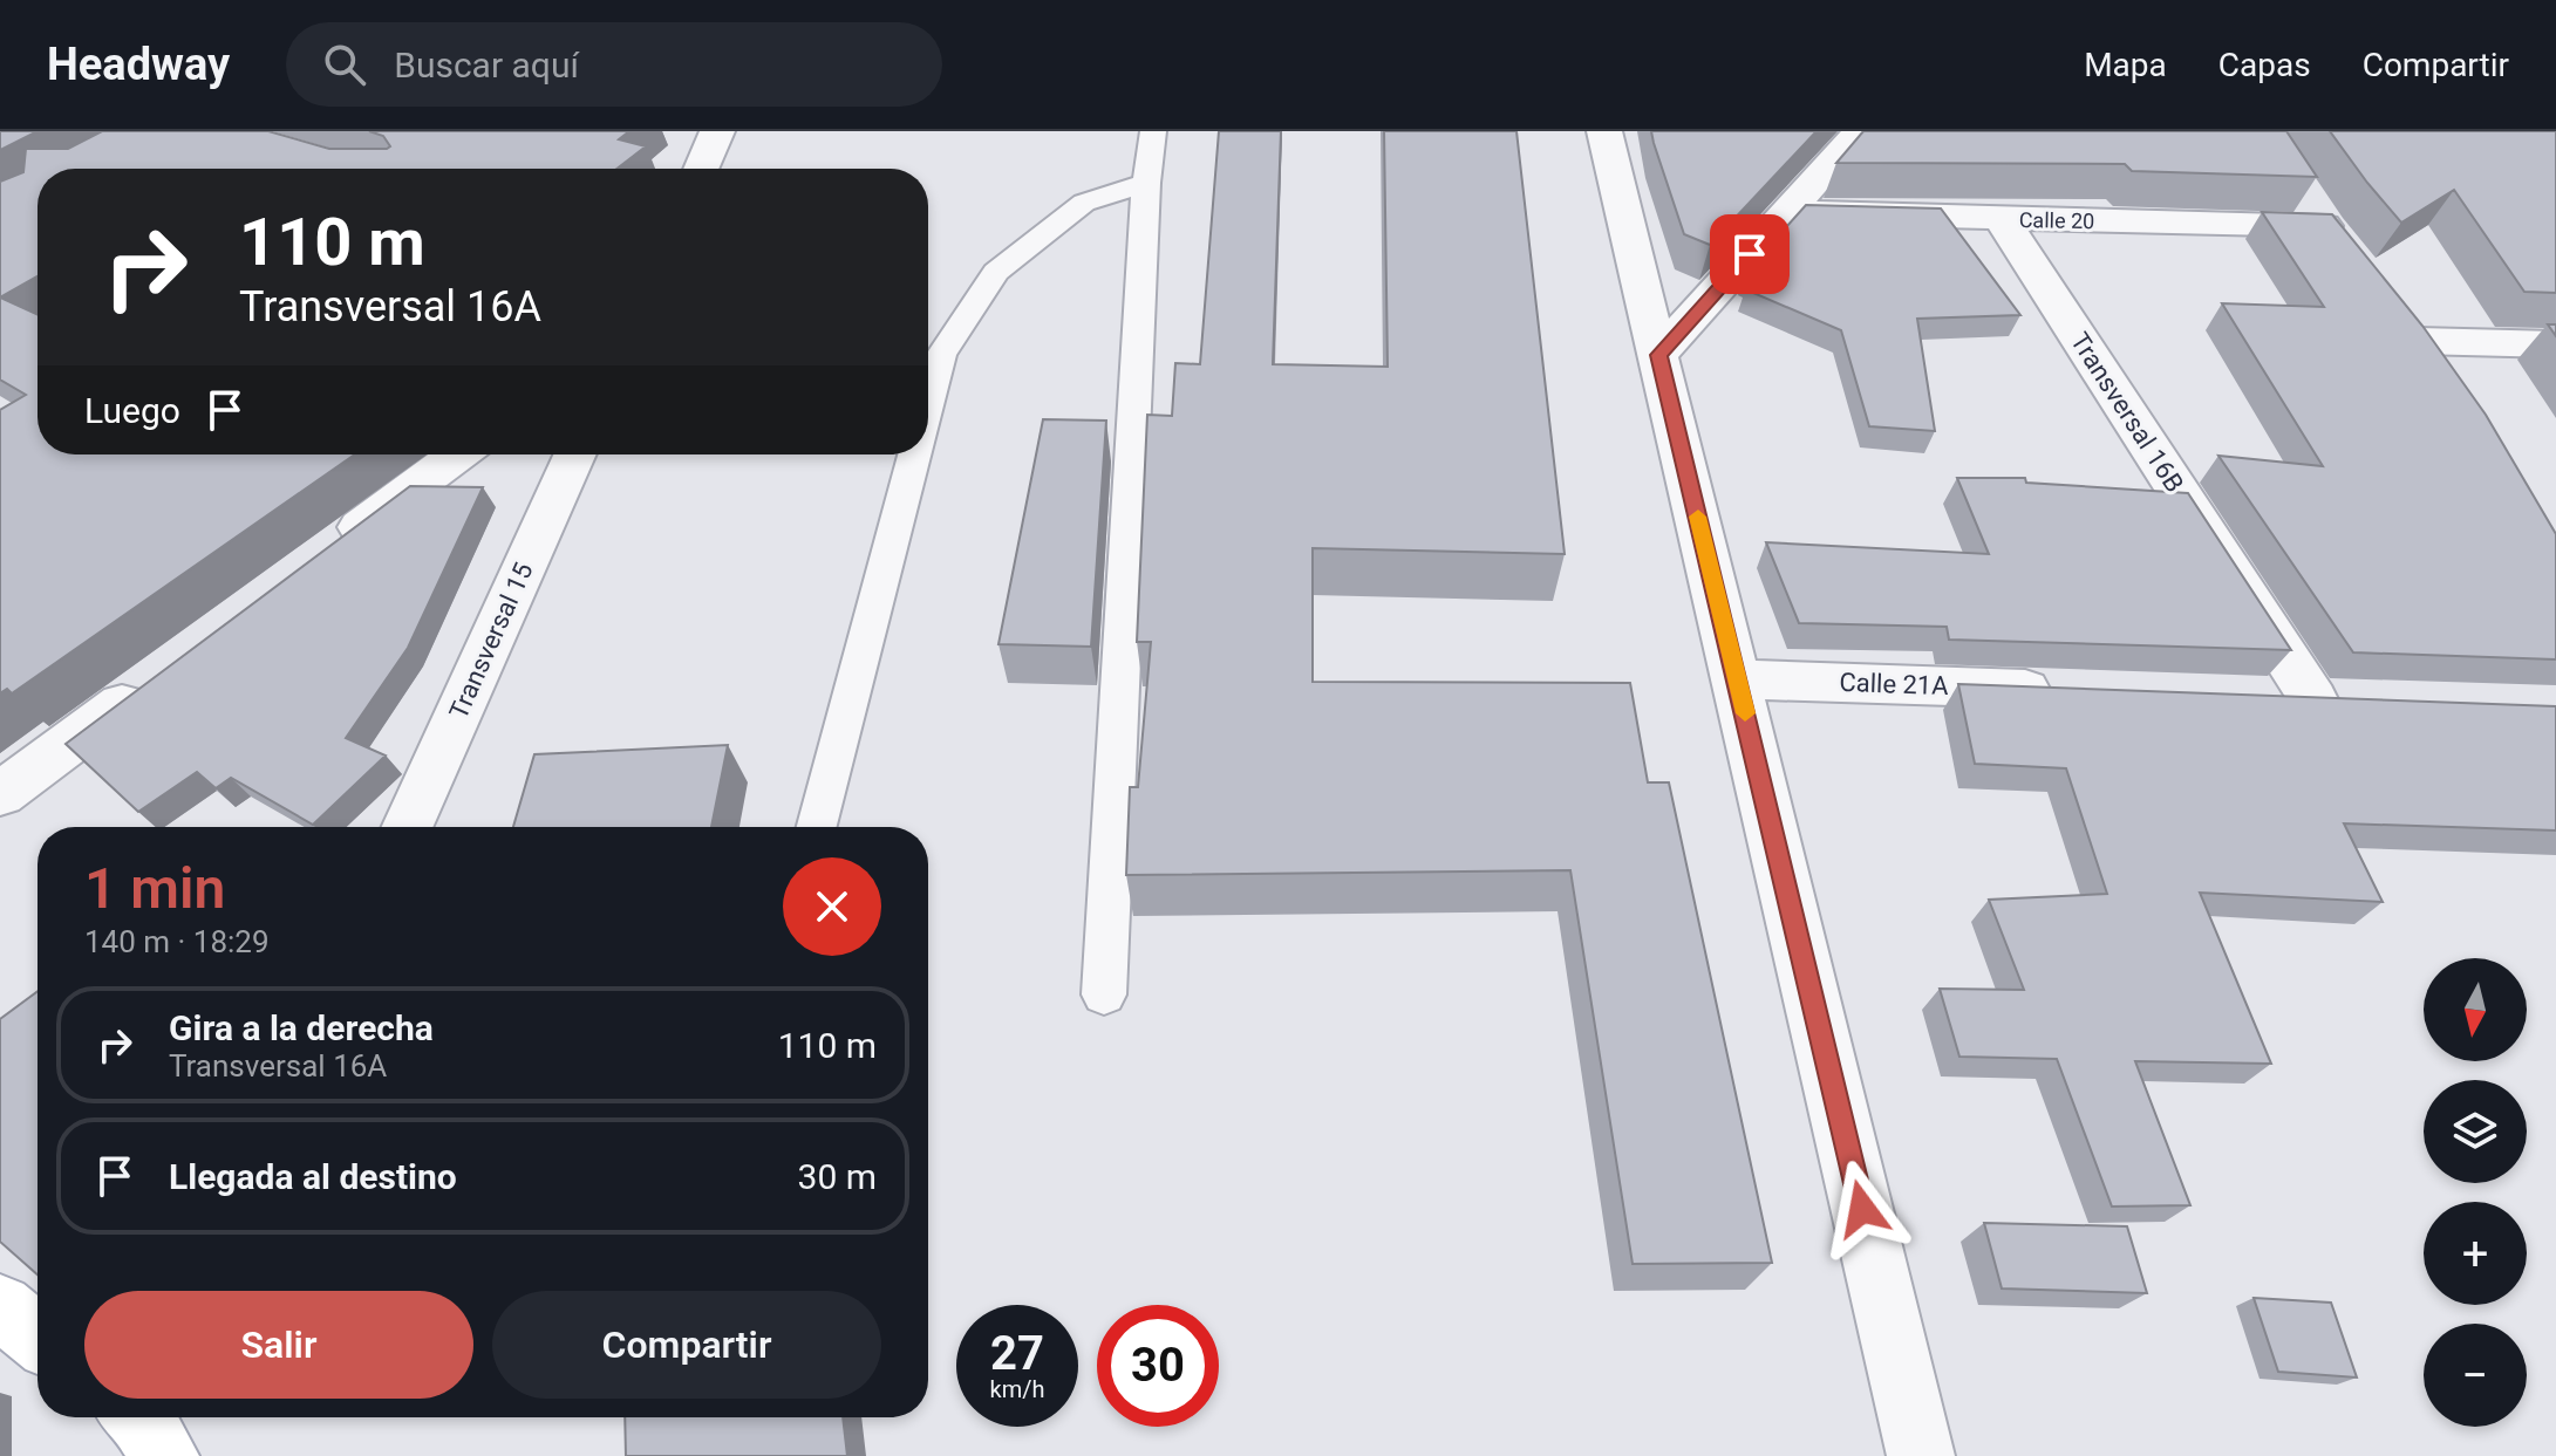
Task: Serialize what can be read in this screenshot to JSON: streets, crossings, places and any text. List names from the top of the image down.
{
  "streets": {
    "street": [
      "Calle 20",
      "Transversal 16B",
      "Transversal 15",
      "Calle 21A"
    ]
  },
  "crossings": [
    ["Calle 20", "Transversal 16B"]
  ],
  "north": "bottom",
  "page": {
    "header": "Headway",
    "search": "Buscar aquí",
    "nav": ["Mapa", "Capas", "Compartir"],
    "turn": ["110 m", "Transversal 16A"],
    "then": "Luego",
    "heading": ["1 min", "140 m · 18:29"],
    "map_buttons": ["+", "−"],
    "list": [
      {
        "name": "Gira a la derecha",
        "note": "Transversal 16A",
        "value": "110 m"
      },
      {
        "name": "Llegada al destino",
        "value": "30 m"
      }
    ],
    "buttons": ["Salir", "Compartir"],
    "speed": "27 km/h",
    "limit": "30"
  }
}
